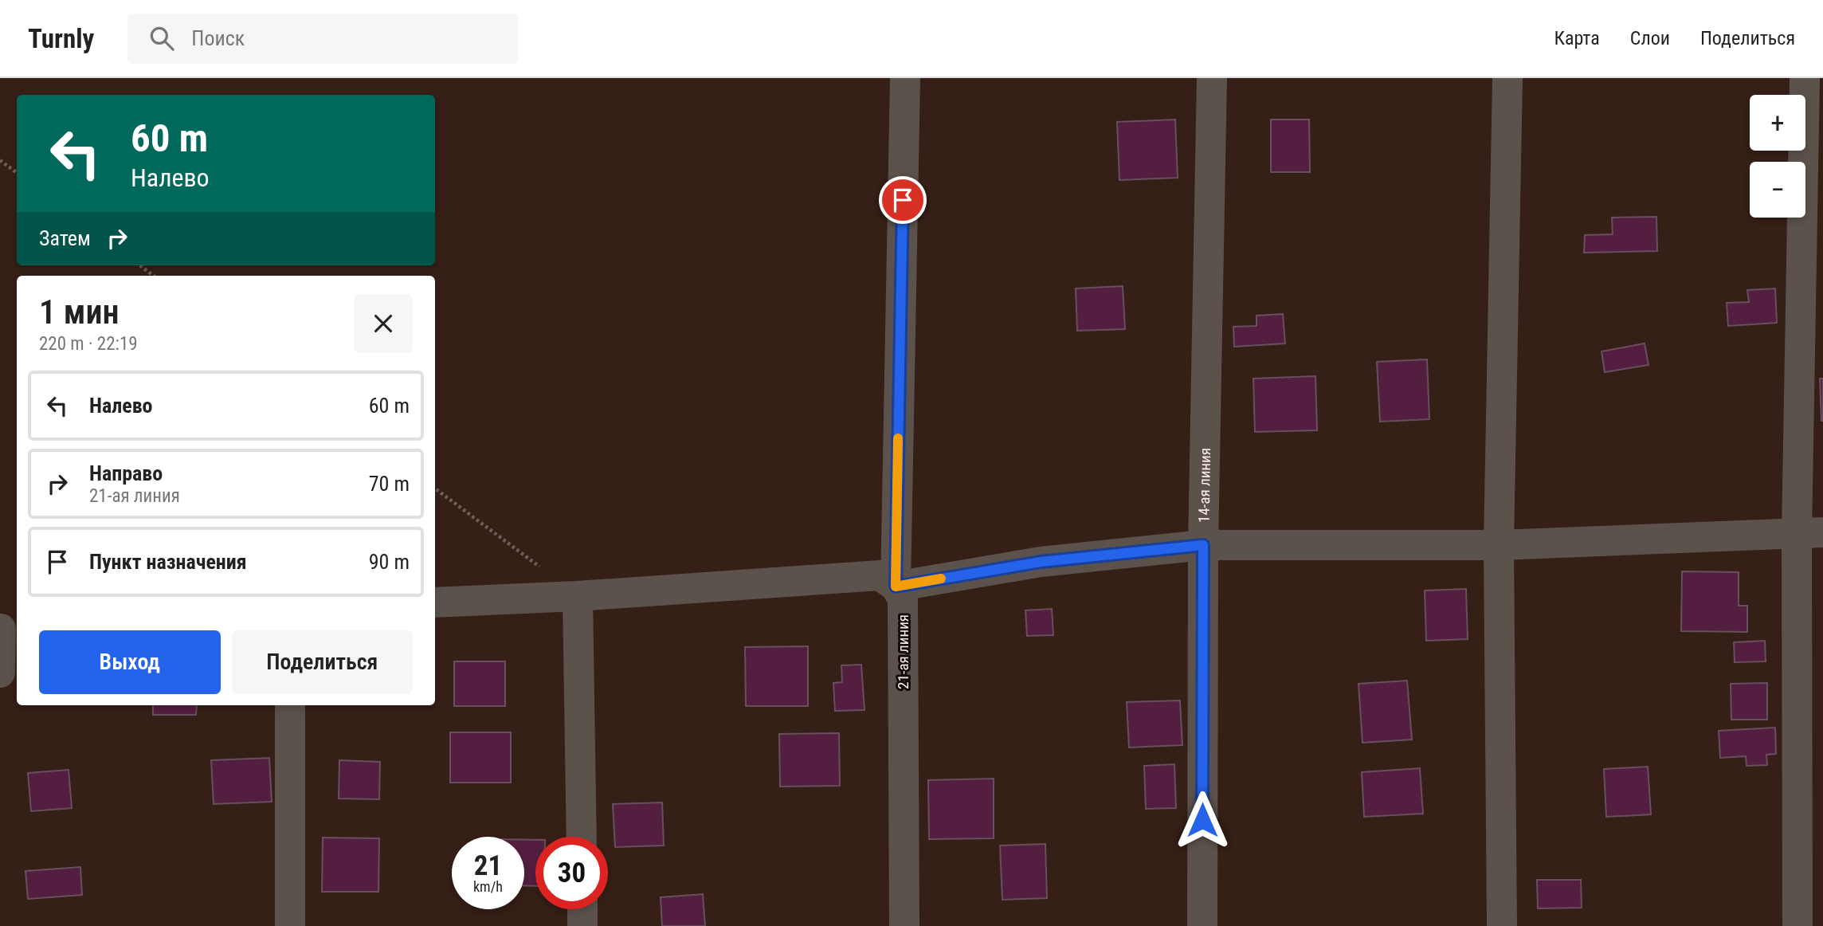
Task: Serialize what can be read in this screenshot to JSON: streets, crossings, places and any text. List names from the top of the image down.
{
  "streets": {
    "street": ["14-ая линия", "21-ая линия"]
  },
  "page": {
    "header": "Turnly",
    "search": "Поиск",
    "nav": ["Карта", "Слои", "Поделиться"],
    "map_buttons": ["+", "−"],
    "turn": ["60 m", "Налево"],
    "then": "Затем",
    "heading": ["1 мин", "220 m · 22:19"],
    "list": [
      {
        "name": "Налево",
        "value": "60 m"
      },
      {
        "name": "Направо",
        "note": "21-ая линия",
        "value": "70 m"
      },
      {
        "name": "Пункт назначения",
        "value": "90 m"
      }
    ],
    "buttons": ["Выход", "Поделиться"],
    "speed": "21 km/h",
    "limit": "30"
  }
}
